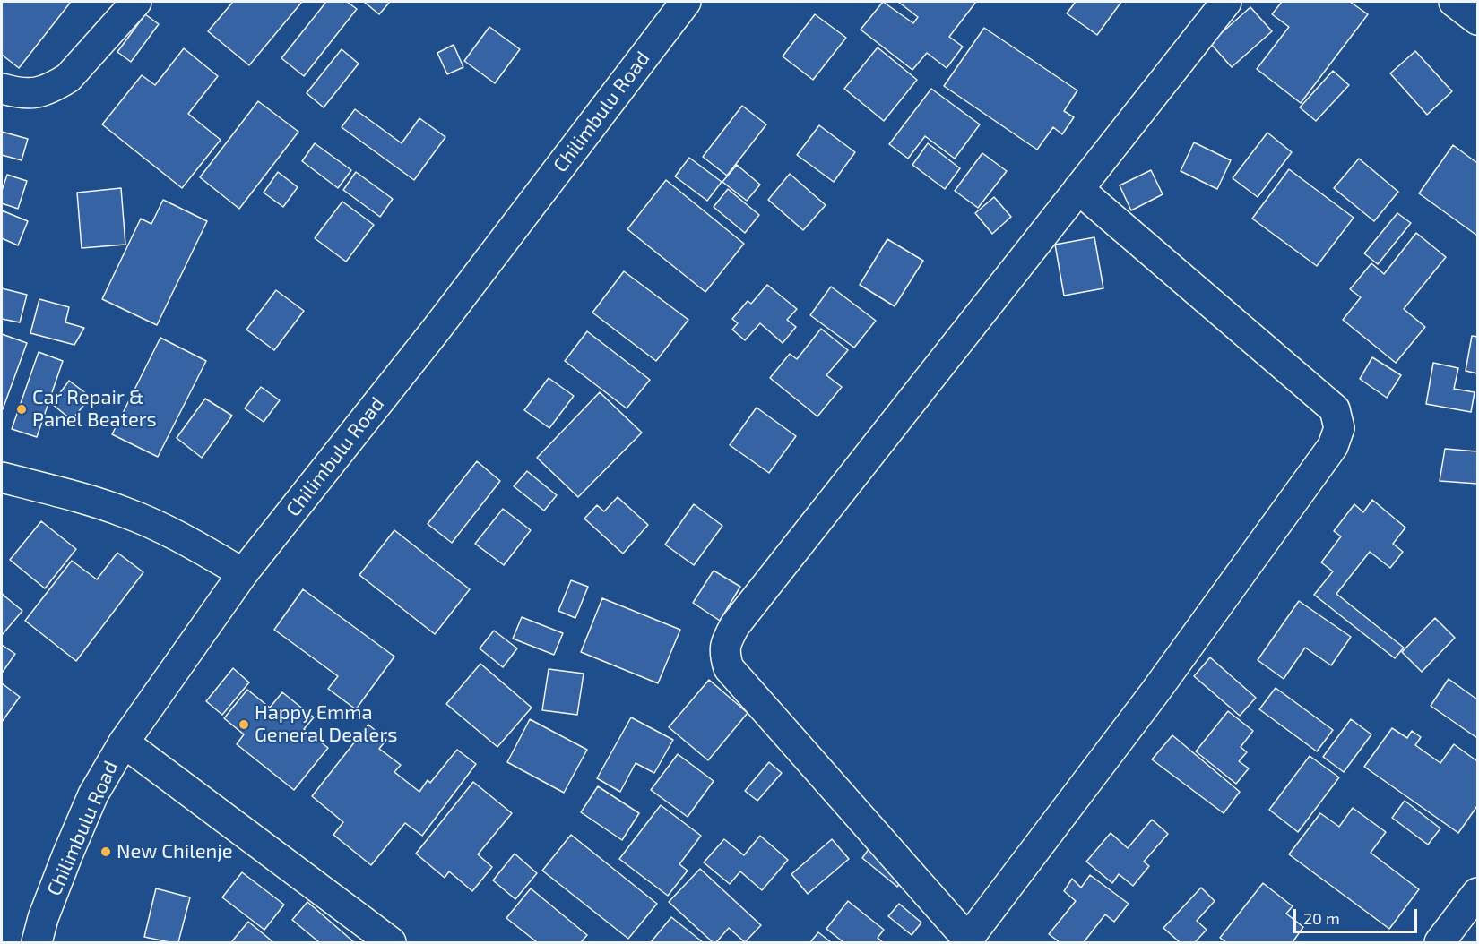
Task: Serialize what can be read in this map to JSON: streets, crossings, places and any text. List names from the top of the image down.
{
  "streets": {
    "street": ["Chilimbulu Road"]
  },
  "places": ["Car Repair & Panel Beaters", "Happy Emma General Dealers", "New Chilenje"],
  "scale_bar": "20 m"
}
